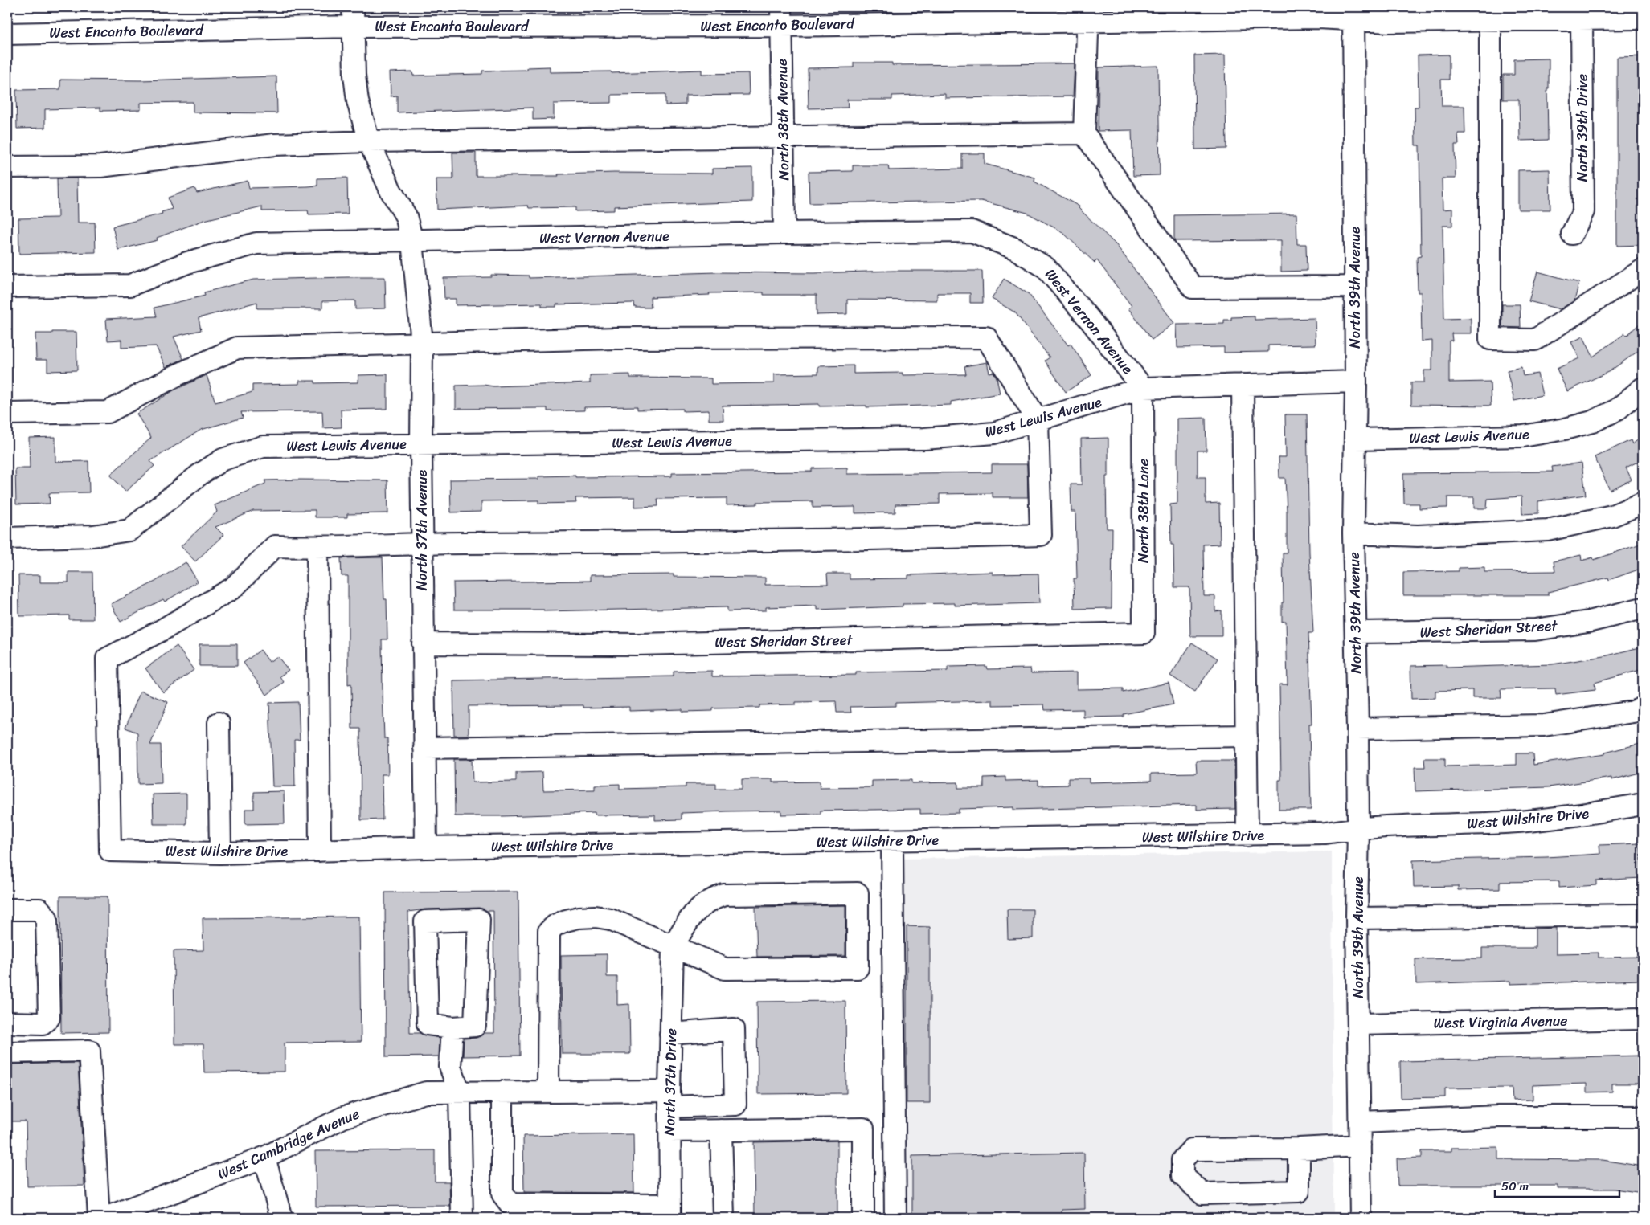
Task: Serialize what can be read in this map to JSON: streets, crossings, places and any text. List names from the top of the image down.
{
  "streets": {
    "street": [
      "West Encanto Boulevard",
      "North 38th Avenue",
      "North 39th Drive",
      "West Vernon Avenue",
      "North 39th Avenue",
      "West Lewis Avenue",
      "North 38th Lane",
      "North 37th Avenue",
      "West Sheridan Street",
      "West Wilshire Drive",
      "West Virginia Avenue",
      "North 37th Drive",
      "West Cambridge Avenue"
    ]
  },
  "crossings": [
    ["West Encanto Boulevard", "North 38th Avenue"],
    ["West Encanto Boulevard", "North 39th Drive"],
    ["West Encanto Boulevard", "North 39th Avenue"],
    ["West Encanto Boulevard", "North 37th Avenue"],
    ["North 38th Avenue", "West Vernon Avenue"],
    ["West Vernon Avenue", "West Lewis Avenue"],
    ["West Vernon Avenue", "North 38th Lane"],
    ["West Vernon Avenue", "North 37th Avenue"],
    ["North 39th Avenue", "West Lewis Avenue"],
    ["North 39th Avenue", "West Sheridan Street"],
    ["North 39th Avenue", "West Wilshire Drive"],
    ["North 39th Avenue", "West Virginia Avenue"],
    ["West Lewis Avenue", "North 38th Lane"],
    ["West Lewis Avenue", "North 37th Avenue"],
    ["North 38th Lane", "West Sheridan Street"],
    ["North 37th Avenue", "West Sheridan Street"],
    ["North 37th Avenue", "West Wilshire Drive"],
    ["North 37th Drive", "West Cambridge Avenue"]
  ],
  "scale_bar": "50 m"
}
